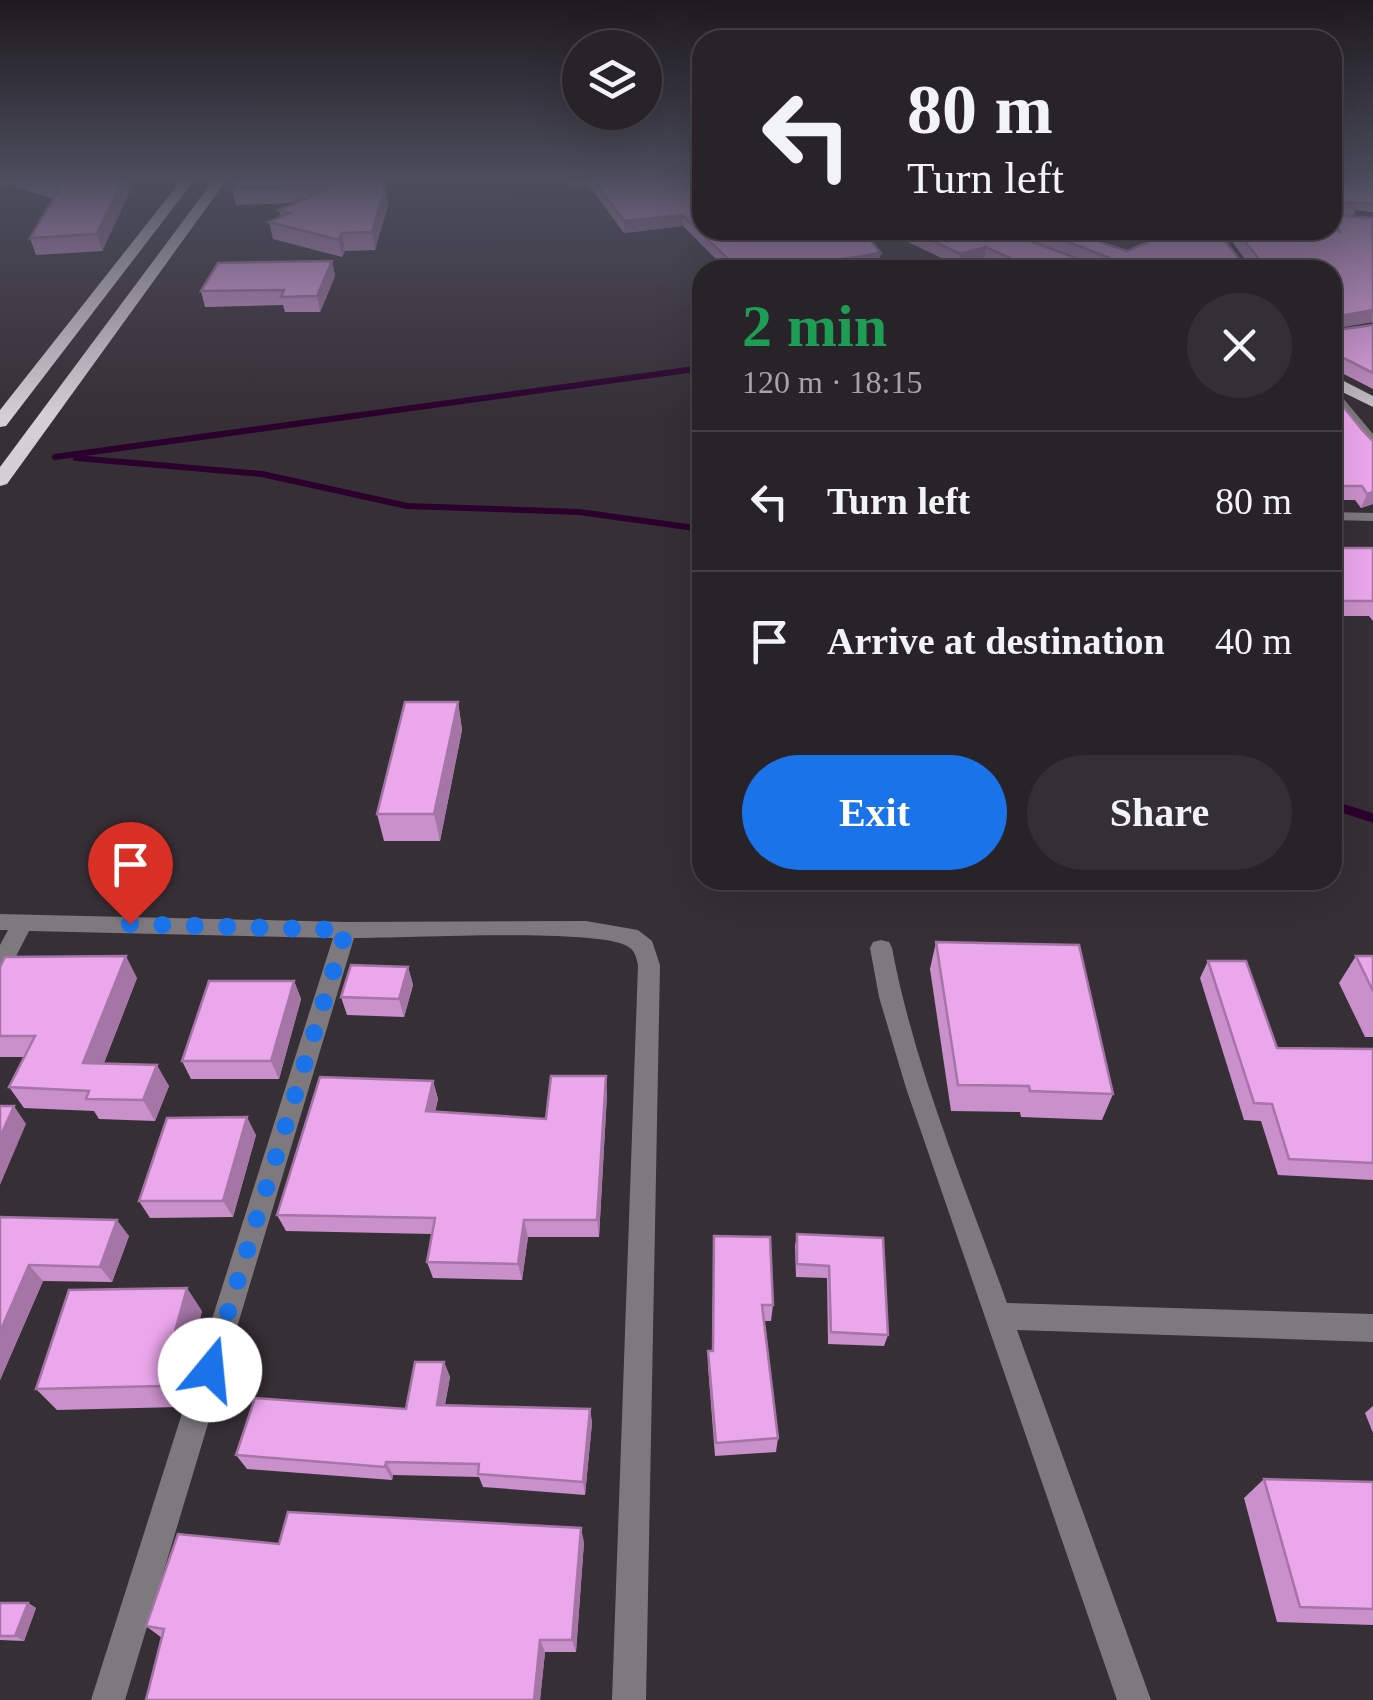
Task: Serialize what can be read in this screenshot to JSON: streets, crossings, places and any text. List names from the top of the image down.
{
  "page": {
    "turn": ["80 m", "Turn left"],
    "heading": ["2 min", "120 m · 18:15"],
    "list": [
      {
        "name": "Turn left",
        "value": "80 m"
      },
      {
        "name": "Arrive at destination",
        "value": "40 m"
      }
    ],
    "buttons": ["Exit", "Share"]
  }
}
